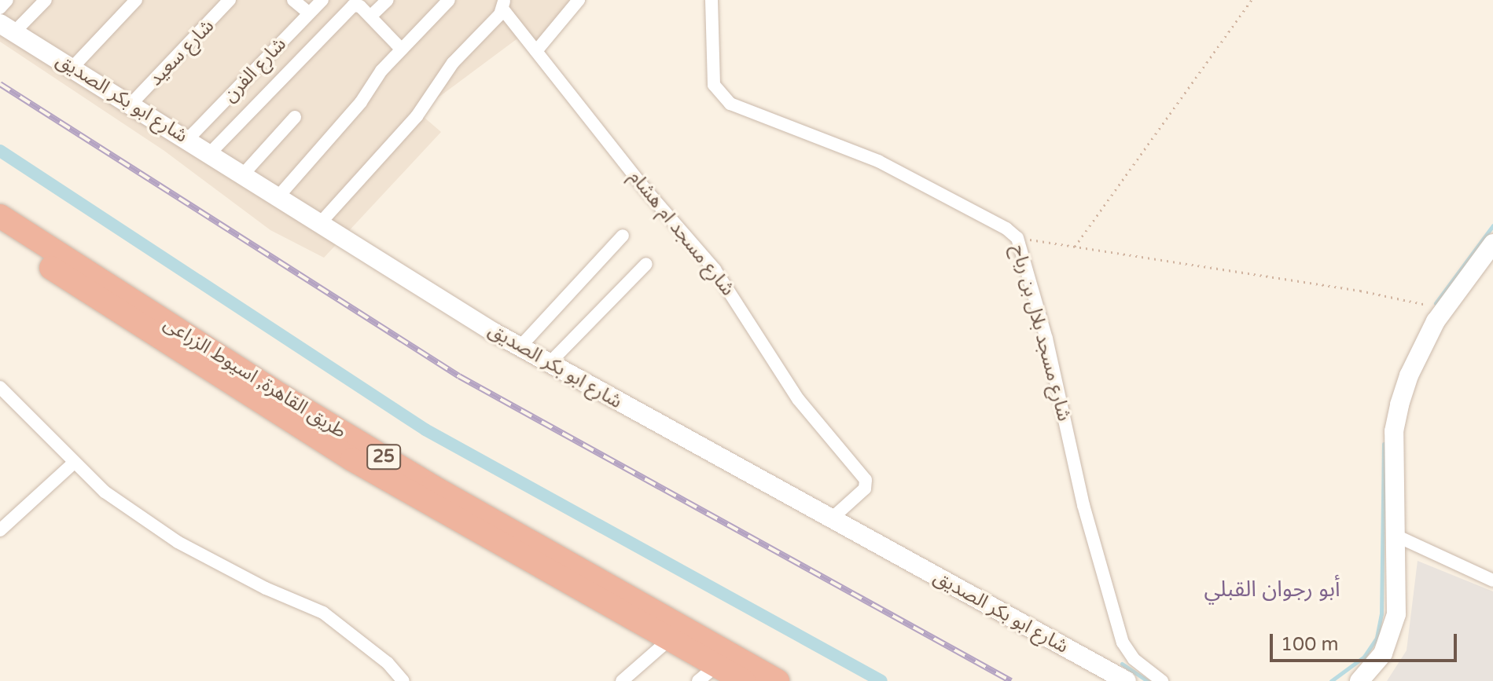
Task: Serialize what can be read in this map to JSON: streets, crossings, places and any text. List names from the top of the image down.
{
  "streets": {
    "highway": ["طريق القاهرة, اسيوط الزراعى", "25"],
    "street": [
      "شارع سعيد",
      "شارع الفرن",
      "شارع ابو بكر الصديق",
      "شارع مسجد ام هشام",
      "شارع مسجد بلال بن رباح"
    ]
  },
  "crossings": [
    ["شارع سعيد", "شارع ابو بكر الصديق"],
    ["شارع الفرن", "شارع ابو بكر الصديق"],
    ["شارع ابو بكر الصديق", "شارع مسجد ام هشام"]
  ],
  "districts": ["أبو رجوان القبلي"],
  "scale_bar": "100 m"
}
